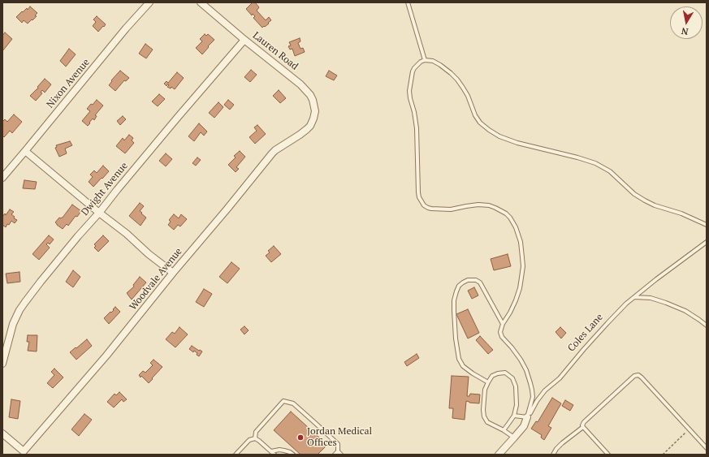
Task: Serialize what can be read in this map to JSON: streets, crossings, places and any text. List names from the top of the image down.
{
  "streets": {
    "street": [
      "Lauren Road",
      "Nixon Avenue",
      "Dwight Avenue",
      "Woodvale Avenue",
      "Coles Lane"
    ]
  },
  "crossings": [
    ["Lauren Road", "Dwight Avenue"],
    ["Lauren Road", "Woodvale Avenue"]
  ],
  "places": ["Jordan Medical Offices"],
  "north": "bottom"
}
